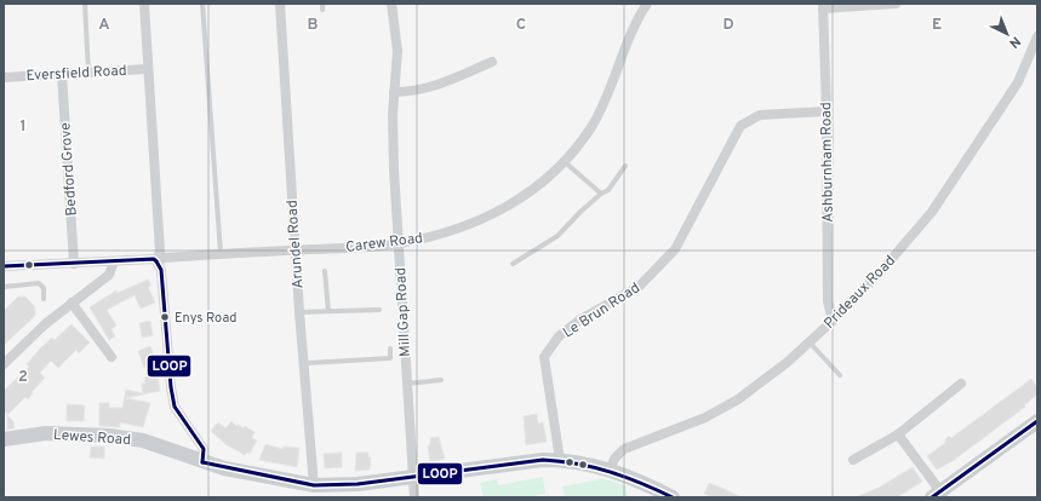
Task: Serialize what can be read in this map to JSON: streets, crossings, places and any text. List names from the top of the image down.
{
  "streets": {
    "main road": ["Lewes Road"],
    "street": [
      "Eversfield Road",
      "Ashburnham Road",
      "Bedford Grove",
      "Carew Road",
      "Arundel Road",
      "Prideaux Road",
      "Le Brun Road",
      "Mill Gap Road"
    ]
  },
  "crossings": [
    ["Eversfield Road", "Bedford Grove"],
    ["Ashburnham Road", "Prideaux Road"],
    ["Ashburnham Road", "Le Brun Road"],
    ["Bedford Grove", "Carew Road"],
    ["Carew Road", "Arundel Road"],
    ["Carew Road", "Mill Gap Road"],
    ["Arundel Road", "Lewes Road"],
    ["Prideaux Road", "Lewes Road"],
    ["Le Brun Road", "Lewes Road"],
    ["Mill Gap Road", "Lewes Road"]
  ],
  "places": ["Enys Road"],
  "lines": ["transit line LOOP"],
  "north": "bottom right",
  "grid": {
    "columns": [
      "A",
      "B",
      "C",
      "D",
      "E"
    ],
    "rows": ["1", "2"]
  }
}
